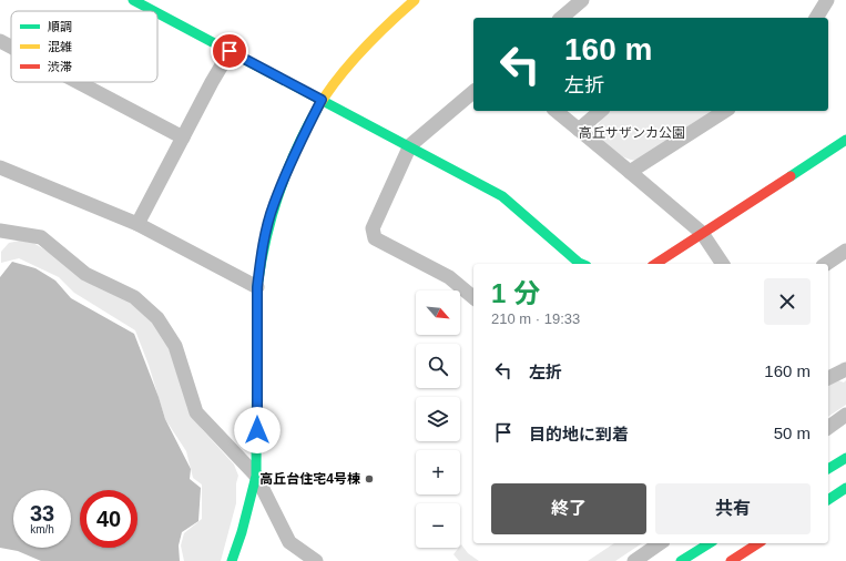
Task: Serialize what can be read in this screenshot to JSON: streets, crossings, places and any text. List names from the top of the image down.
{
  "parks": ["高丘サザンカ公園"],
  "places": ["高丘台住宅4号棟"],
  "legend": ["順調", "混雑", "渋滞"],
  "north": "bottom right",
  "page": {
    "turn": ["160 m", "左折"],
    "heading": ["1 分", "210 m · 19:33"],
    "map_buttons": ["+", "−"],
    "list": [
      {
        "name": "左折",
        "value": "160 m"
      },
      {
        "name": "目的地に到着",
        "value": "50 m"
      }
    ],
    "buttons": ["終了", "共有"],
    "speed": "33 km/h",
    "limit": "40"
  }
}
